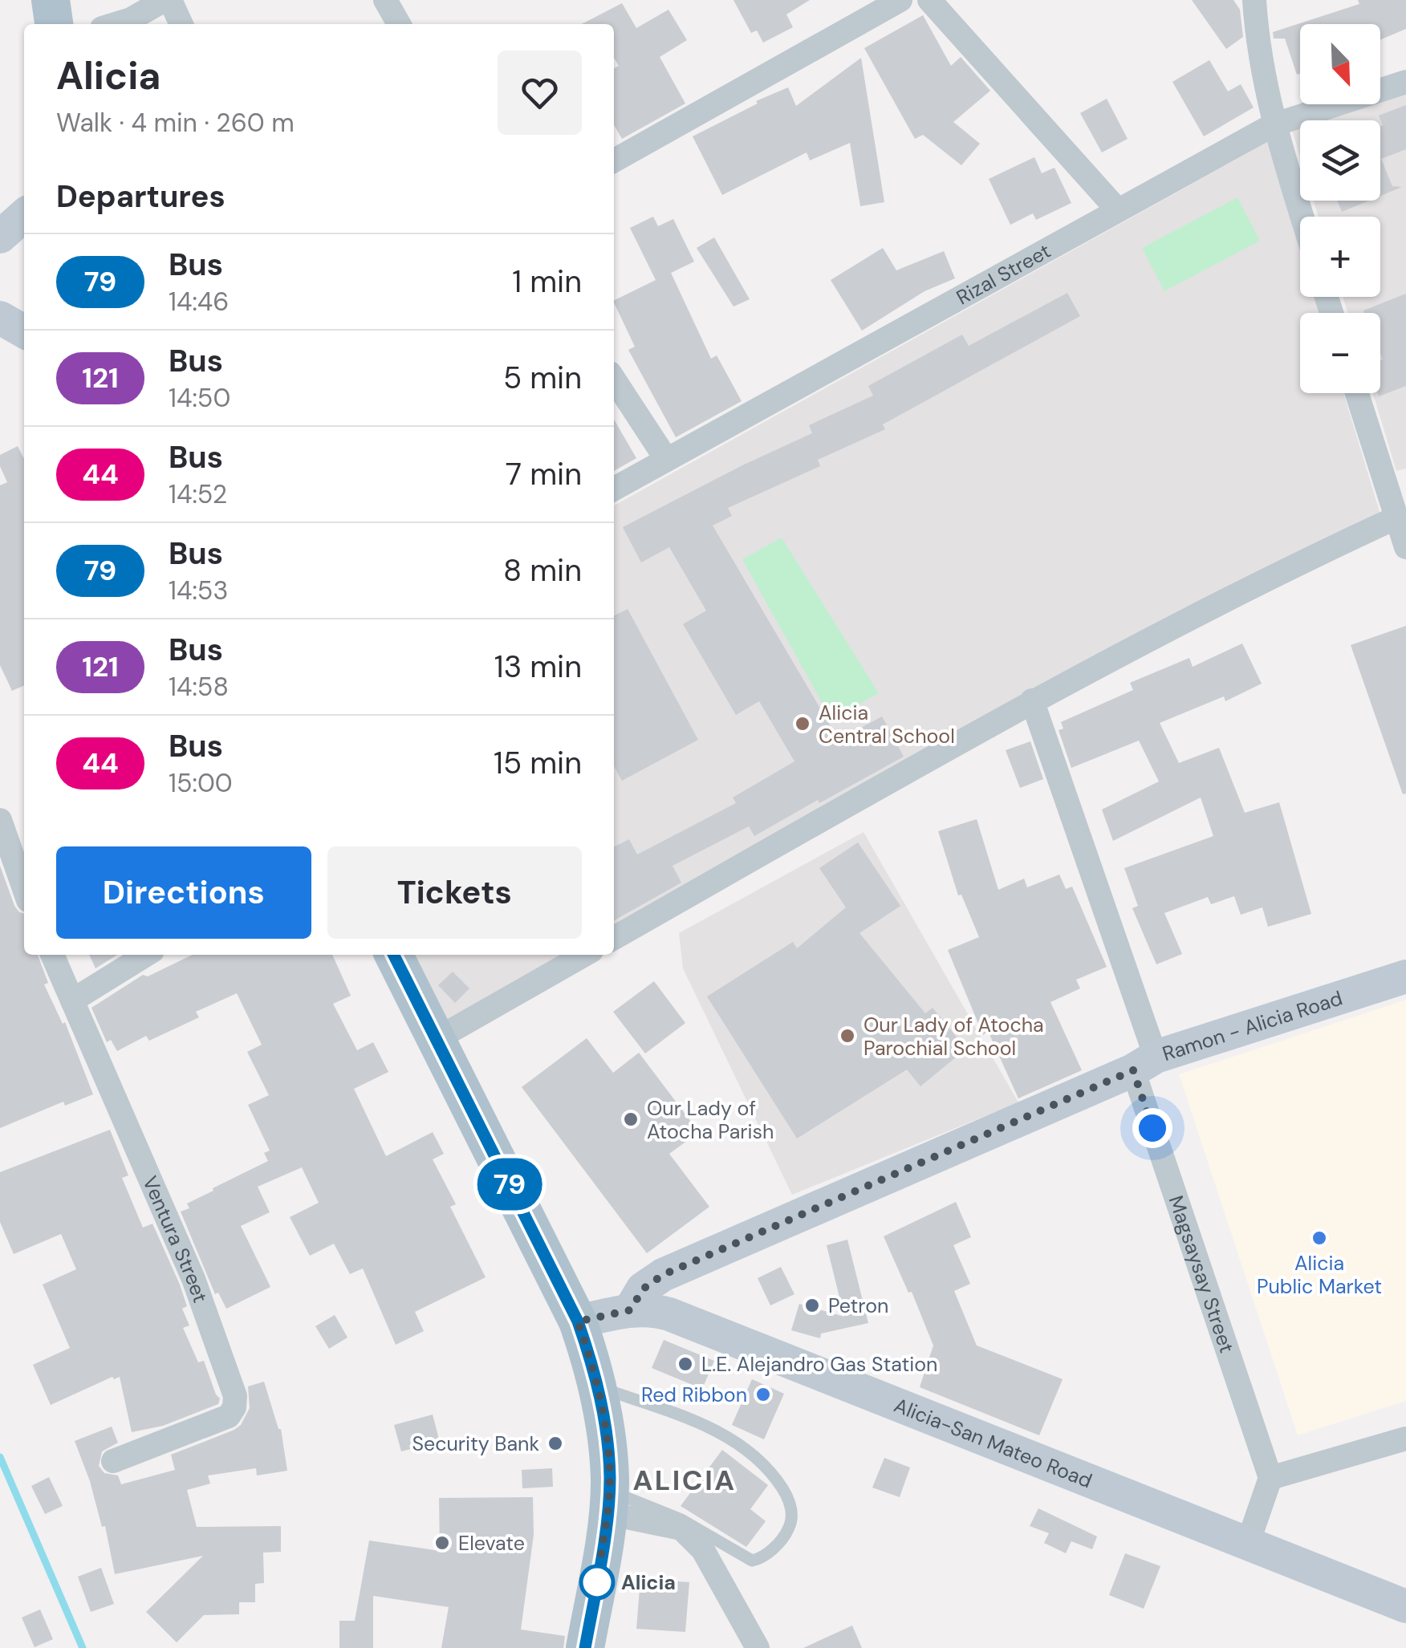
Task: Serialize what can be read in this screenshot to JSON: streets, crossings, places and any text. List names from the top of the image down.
{
  "streets": {
    "main road": ["Ramon - Alicia Road", "Alicia-San Mateo Road"],
    "street": ["Rizal Street", "Ventura Street", "Magsaysay Street"]
  },
  "crossings": [
    ["Ramon - Alicia Road", "Magsaysay Street"],
    ["Ramon - Alicia Road", "Alicia-San Mateo Road"]
  ],
  "districts": ["ALICIA"],
  "places": [
    "Alicia Central School",
    "Our Lady of Atocha Parochial School",
    "Our Lady of Atocha Parish",
    "Alicia Public Market",
    "Petron",
    "L.E. Alejandro Gas Station",
    "Red Ribbon",
    "Security Bank",
    "Elevate",
    "Alicia"
  ],
  "lines": ["bus line 79"],
  "north": "bottom right",
  "page": {
    "on_map": "79",
    "map_buttons": ["+", "−"],
    "heading": [
      ["Alicia", "Walk · 4 min · 260 m"],
      "Departures"
    ],
    "list": [
      {
        "mark": "79",
        "name": "Bus",
        "note": "14:46",
        "value": "1 min"
      },
      {
        "mark": "121",
        "name": "Bus",
        "note": "14:50",
        "value": "5 min"
      },
      {
        "mark": "44",
        "name": "Bus",
        "note": "14:52",
        "value": "7 min"
      },
      {
        "mark": "79",
        "name": "Bus",
        "note": "14:53",
        "value": "8 min"
      },
      {
        "mark": "121",
        "name": "Bus",
        "note": "14:58",
        "value": "13 min"
      },
      {
        "mark": "44",
        "name": "Bus",
        "note": "15:00",
        "value": "15 min"
      }
    ],
    "buttons": ["Directions", "Tickets"]
  }
}
